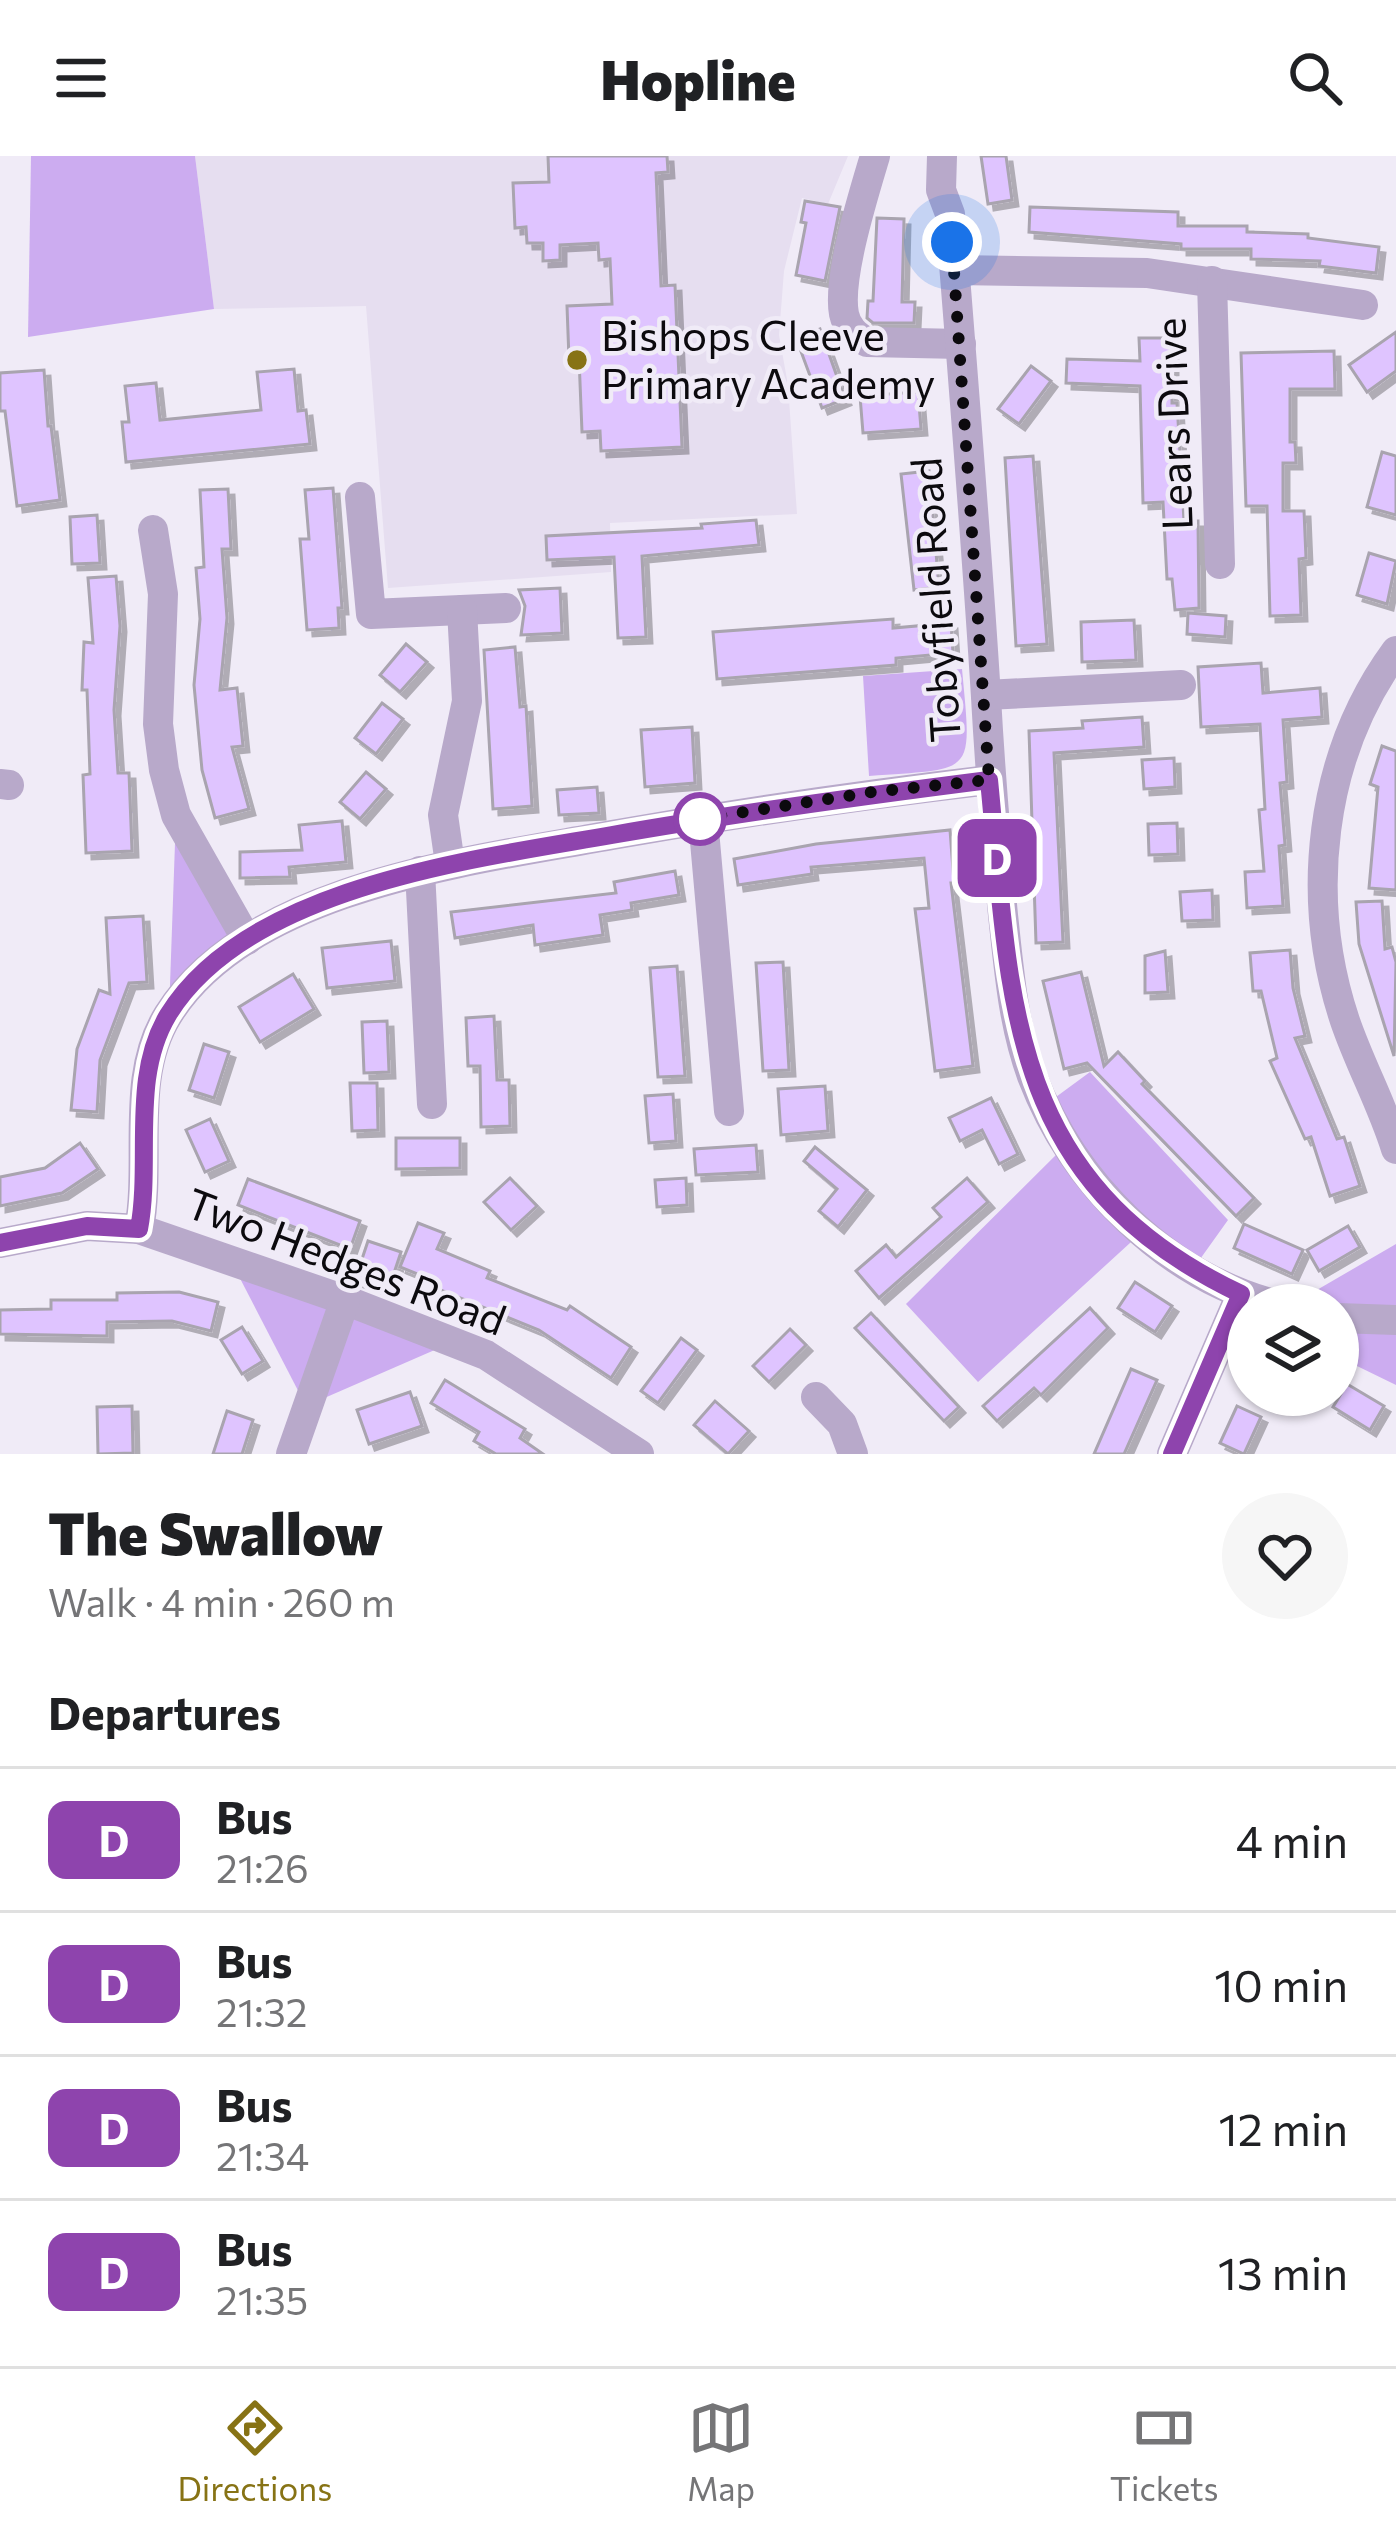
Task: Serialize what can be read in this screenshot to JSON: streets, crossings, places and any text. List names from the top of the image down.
{
  "streets": {
    "street": ["Lears Drive", "Tobyfield Road", "Two Hedges Road"]
  },
  "places": ["Bishops Cleeve Primary Academy"],
  "lines": ["bus line D"],
  "page": {
    "header": "Hopline",
    "on_map": "D",
    "heading": [
      ["The Swallow", "Walk · 4 min · 260 m"],
      "Departures"
    ],
    "list": [
      {
        "mark": "D",
        "name": "Bus",
        "note": "21:26",
        "value": "4 min"
      },
      {
        "mark": "D",
        "name": "Bus",
        "note": "21:32",
        "value": "10 min"
      },
      {
        "mark": "D",
        "name": "Bus",
        "note": "21:34",
        "value": "12 min"
      },
      {
        "mark": "D",
        "name": "Bus",
        "note": "21:35",
        "value": "13 min"
      }
    ],
    "tabs": ["Directions", "Map", "Tickets"]
  }
}
